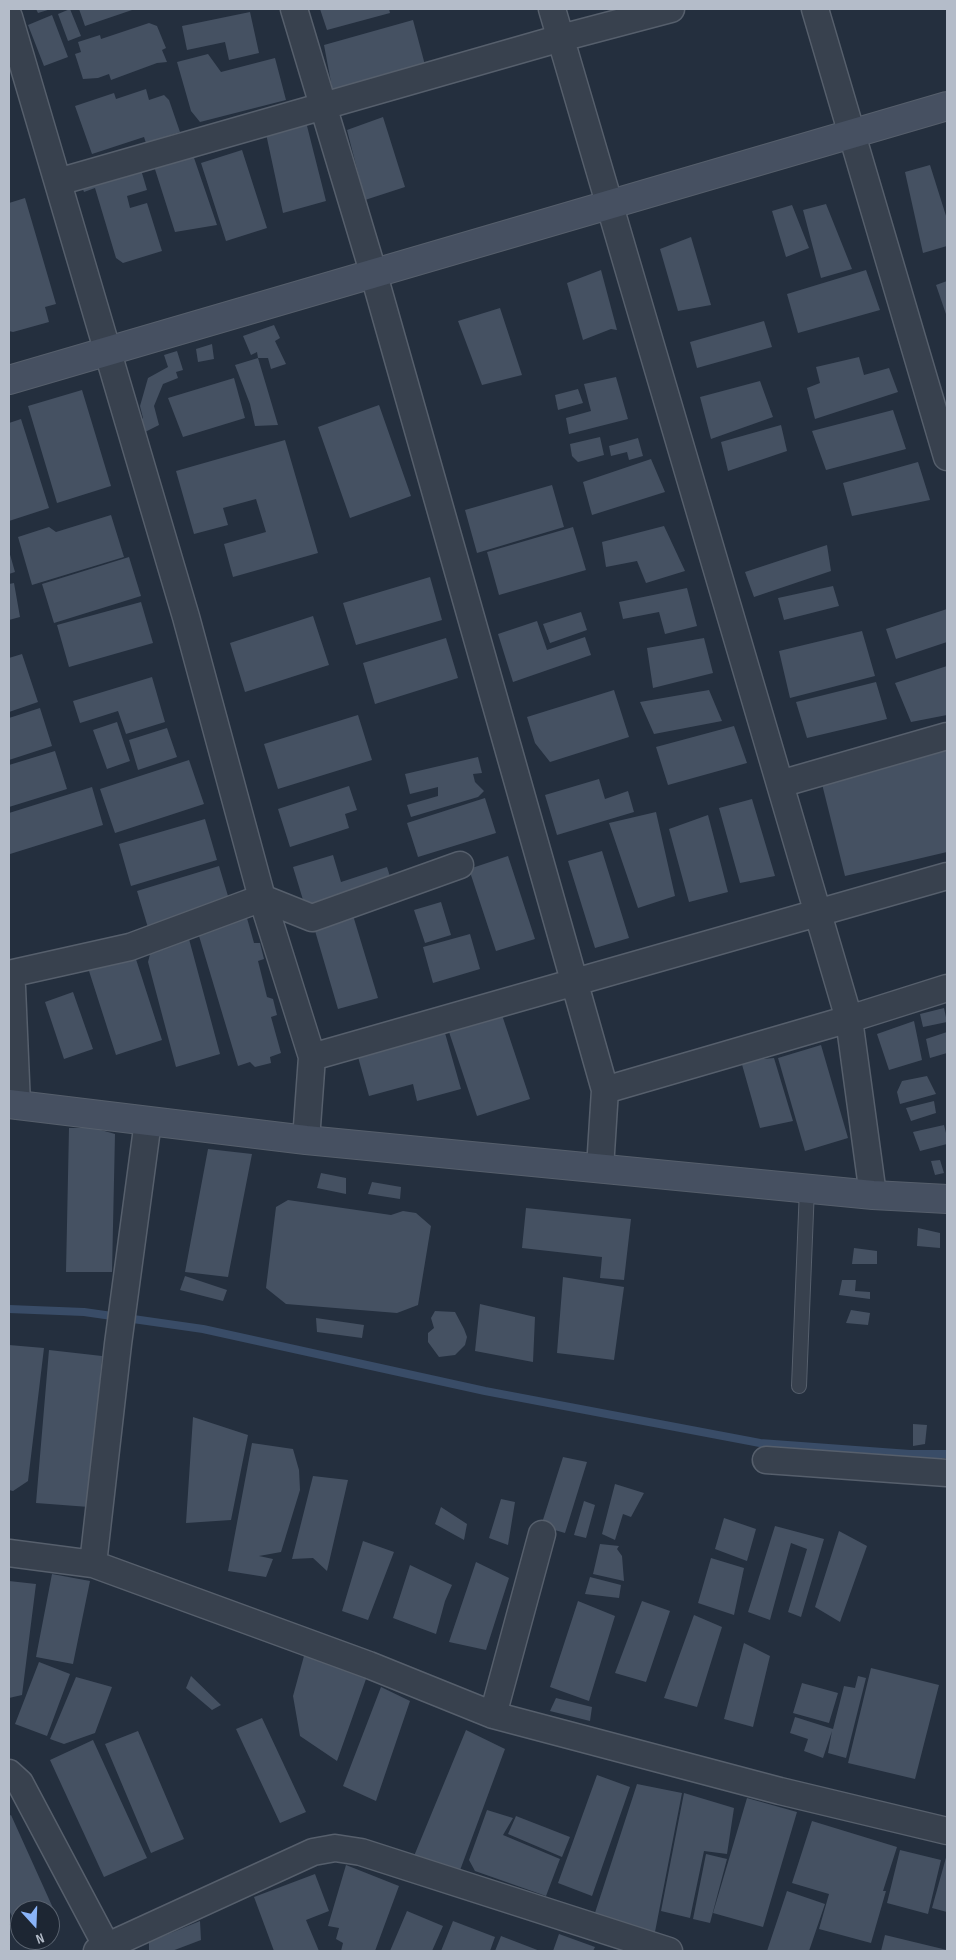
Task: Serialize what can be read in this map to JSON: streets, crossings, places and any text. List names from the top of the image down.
{
  "north": "bottom"
}
